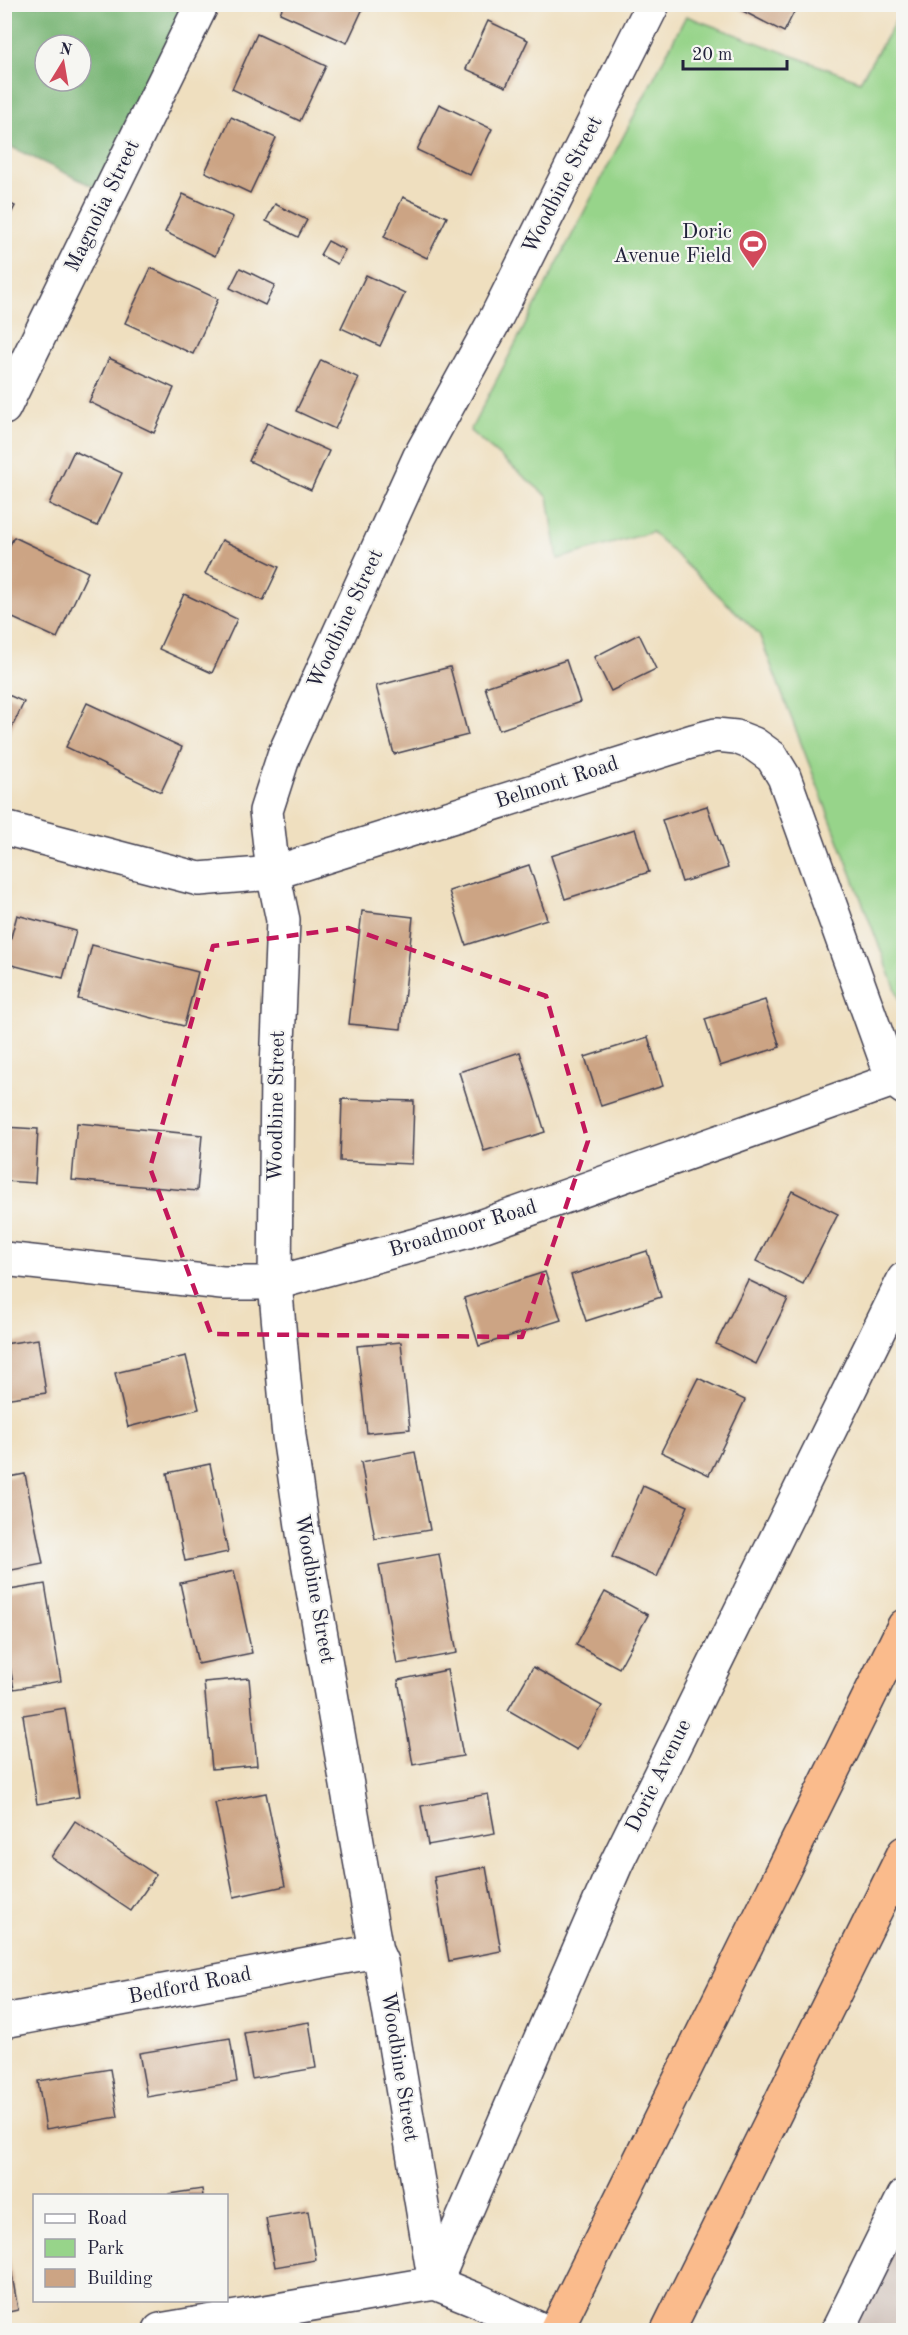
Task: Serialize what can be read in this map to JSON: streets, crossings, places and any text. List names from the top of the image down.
{
  "streets": {
    "street": [
      "Woodbine Street",
      "Magnolia Street",
      "Belmont Road",
      "Broadmoor Road",
      "Doric Avenue",
      "Bedford Road"
    ]
  },
  "crossings": [
    ["Woodbine Street", "Belmont Road"],
    ["Woodbine Street", "Broadmoor Road"],
    ["Woodbine Street", "Doric Avenue"],
    ["Woodbine Street", "Bedford Road"],
    ["Belmont Road", "Broadmoor Road"]
  ],
  "places": {
    "sports": ["Doric Avenue Field"]
  },
  "legend": ["Road", "Park", "Building"],
  "scale_bar": "20 m",
  "north": "top"
}
